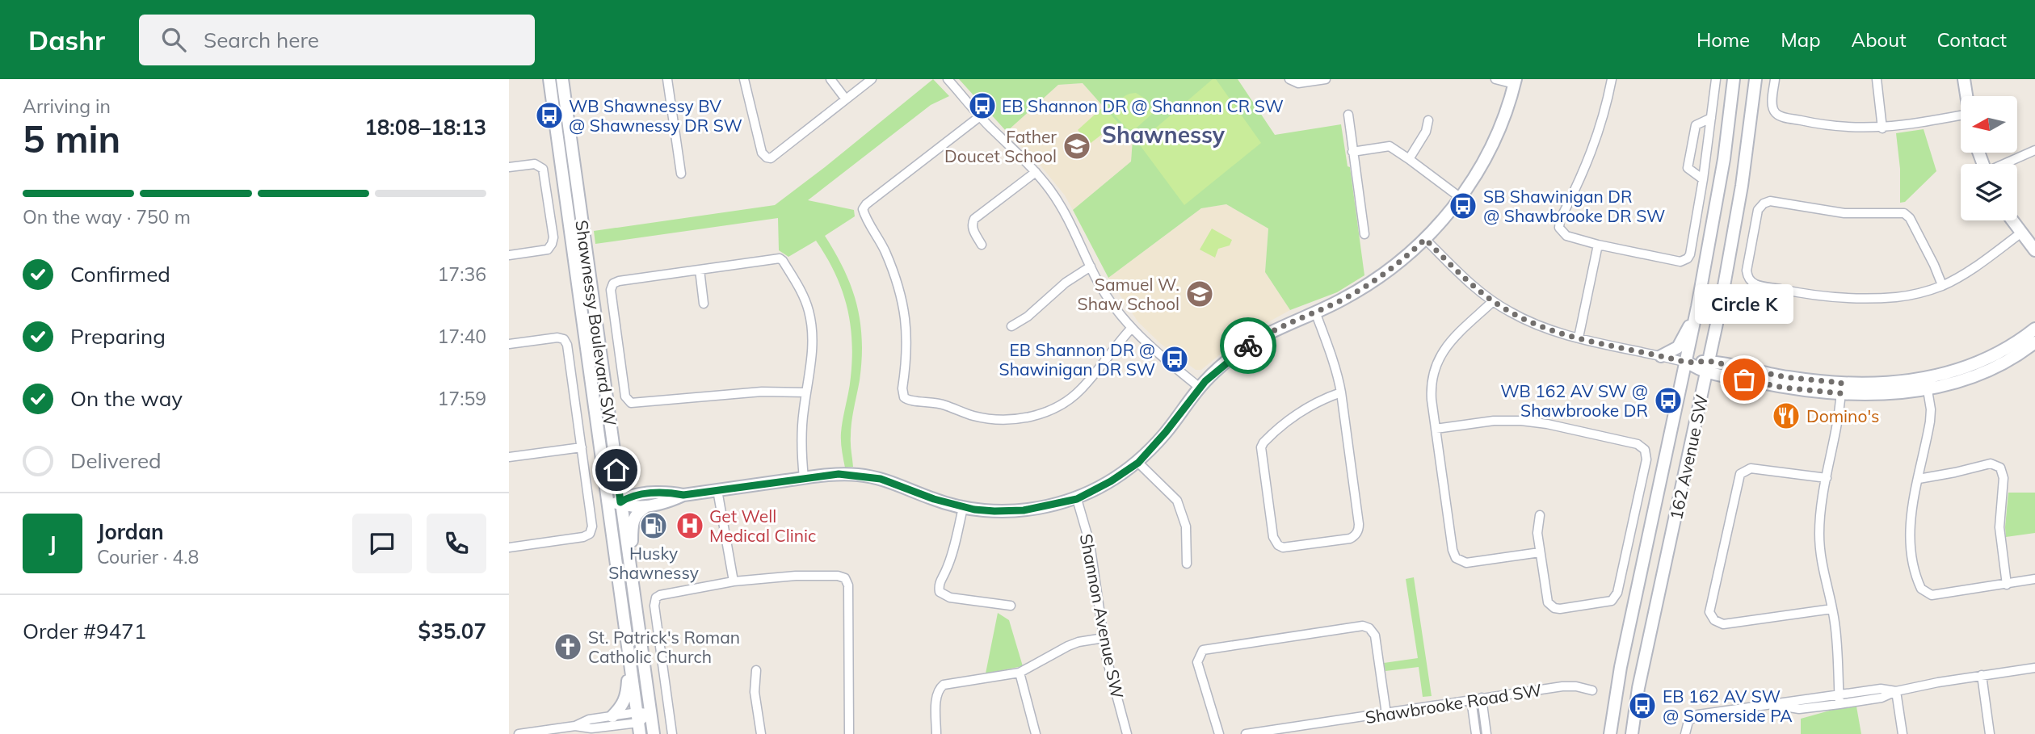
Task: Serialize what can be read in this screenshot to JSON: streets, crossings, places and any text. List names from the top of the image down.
{
  "streets": {
    "main road": ["Shawnessy Boulevard SW", "162 Avenue SW"],
    "street": ["Shannon Avenue SW", "Shawbrooke Road SW"]
  },
  "districts": ["Shawnessy"],
  "places": {
    "bus stop": [
      "EB Shannon DR @ Shannon CR SW",
      "WB Shawnessy BV @ Shawnessy DR SW",
      "SB Shawinigan DR @ Shawbrooke DR SW",
      "EB Shannon DR @ Shawinigan DR SW",
      "WB 162 AV SW @ Shawbrooke DR",
      "EB 162 AV SW @ Somerside PA"
    ],
    "school or university": ["Father Doucet School", "Samuel W. Shaw School"],
    "other": ["Circle K"],
    "restaurant": ["Domino's"],
    "fuel station": ["Husky Shawnessy"],
    "hospital": ["Get Well Medical Clinic"],
    "church": ["St. Patrick's Roman Catholic Church"]
  },
  "north": "left",
  "page": {
    "header": "Dashr",
    "search": "Search here",
    "nav": [
      "Home",
      "Map",
      "About",
      "Contact"
    ],
    "heading": ["5 min", "Arriving in", "18:08–18:13"],
    "panel": [
      "Jordan",
      "Courier · 4.8",
      "Order #9471",
      "$35.07"
    ],
    "bar": "On the way · 750 m",
    "list": [
      ["Confirmed", "17:36"],
      ["Preparing", "17:40"],
      ["On the way", "17:59"],
      "Delivered"
    ],
    "bubble": "Circle K",
    "round": "J"
  }
}
